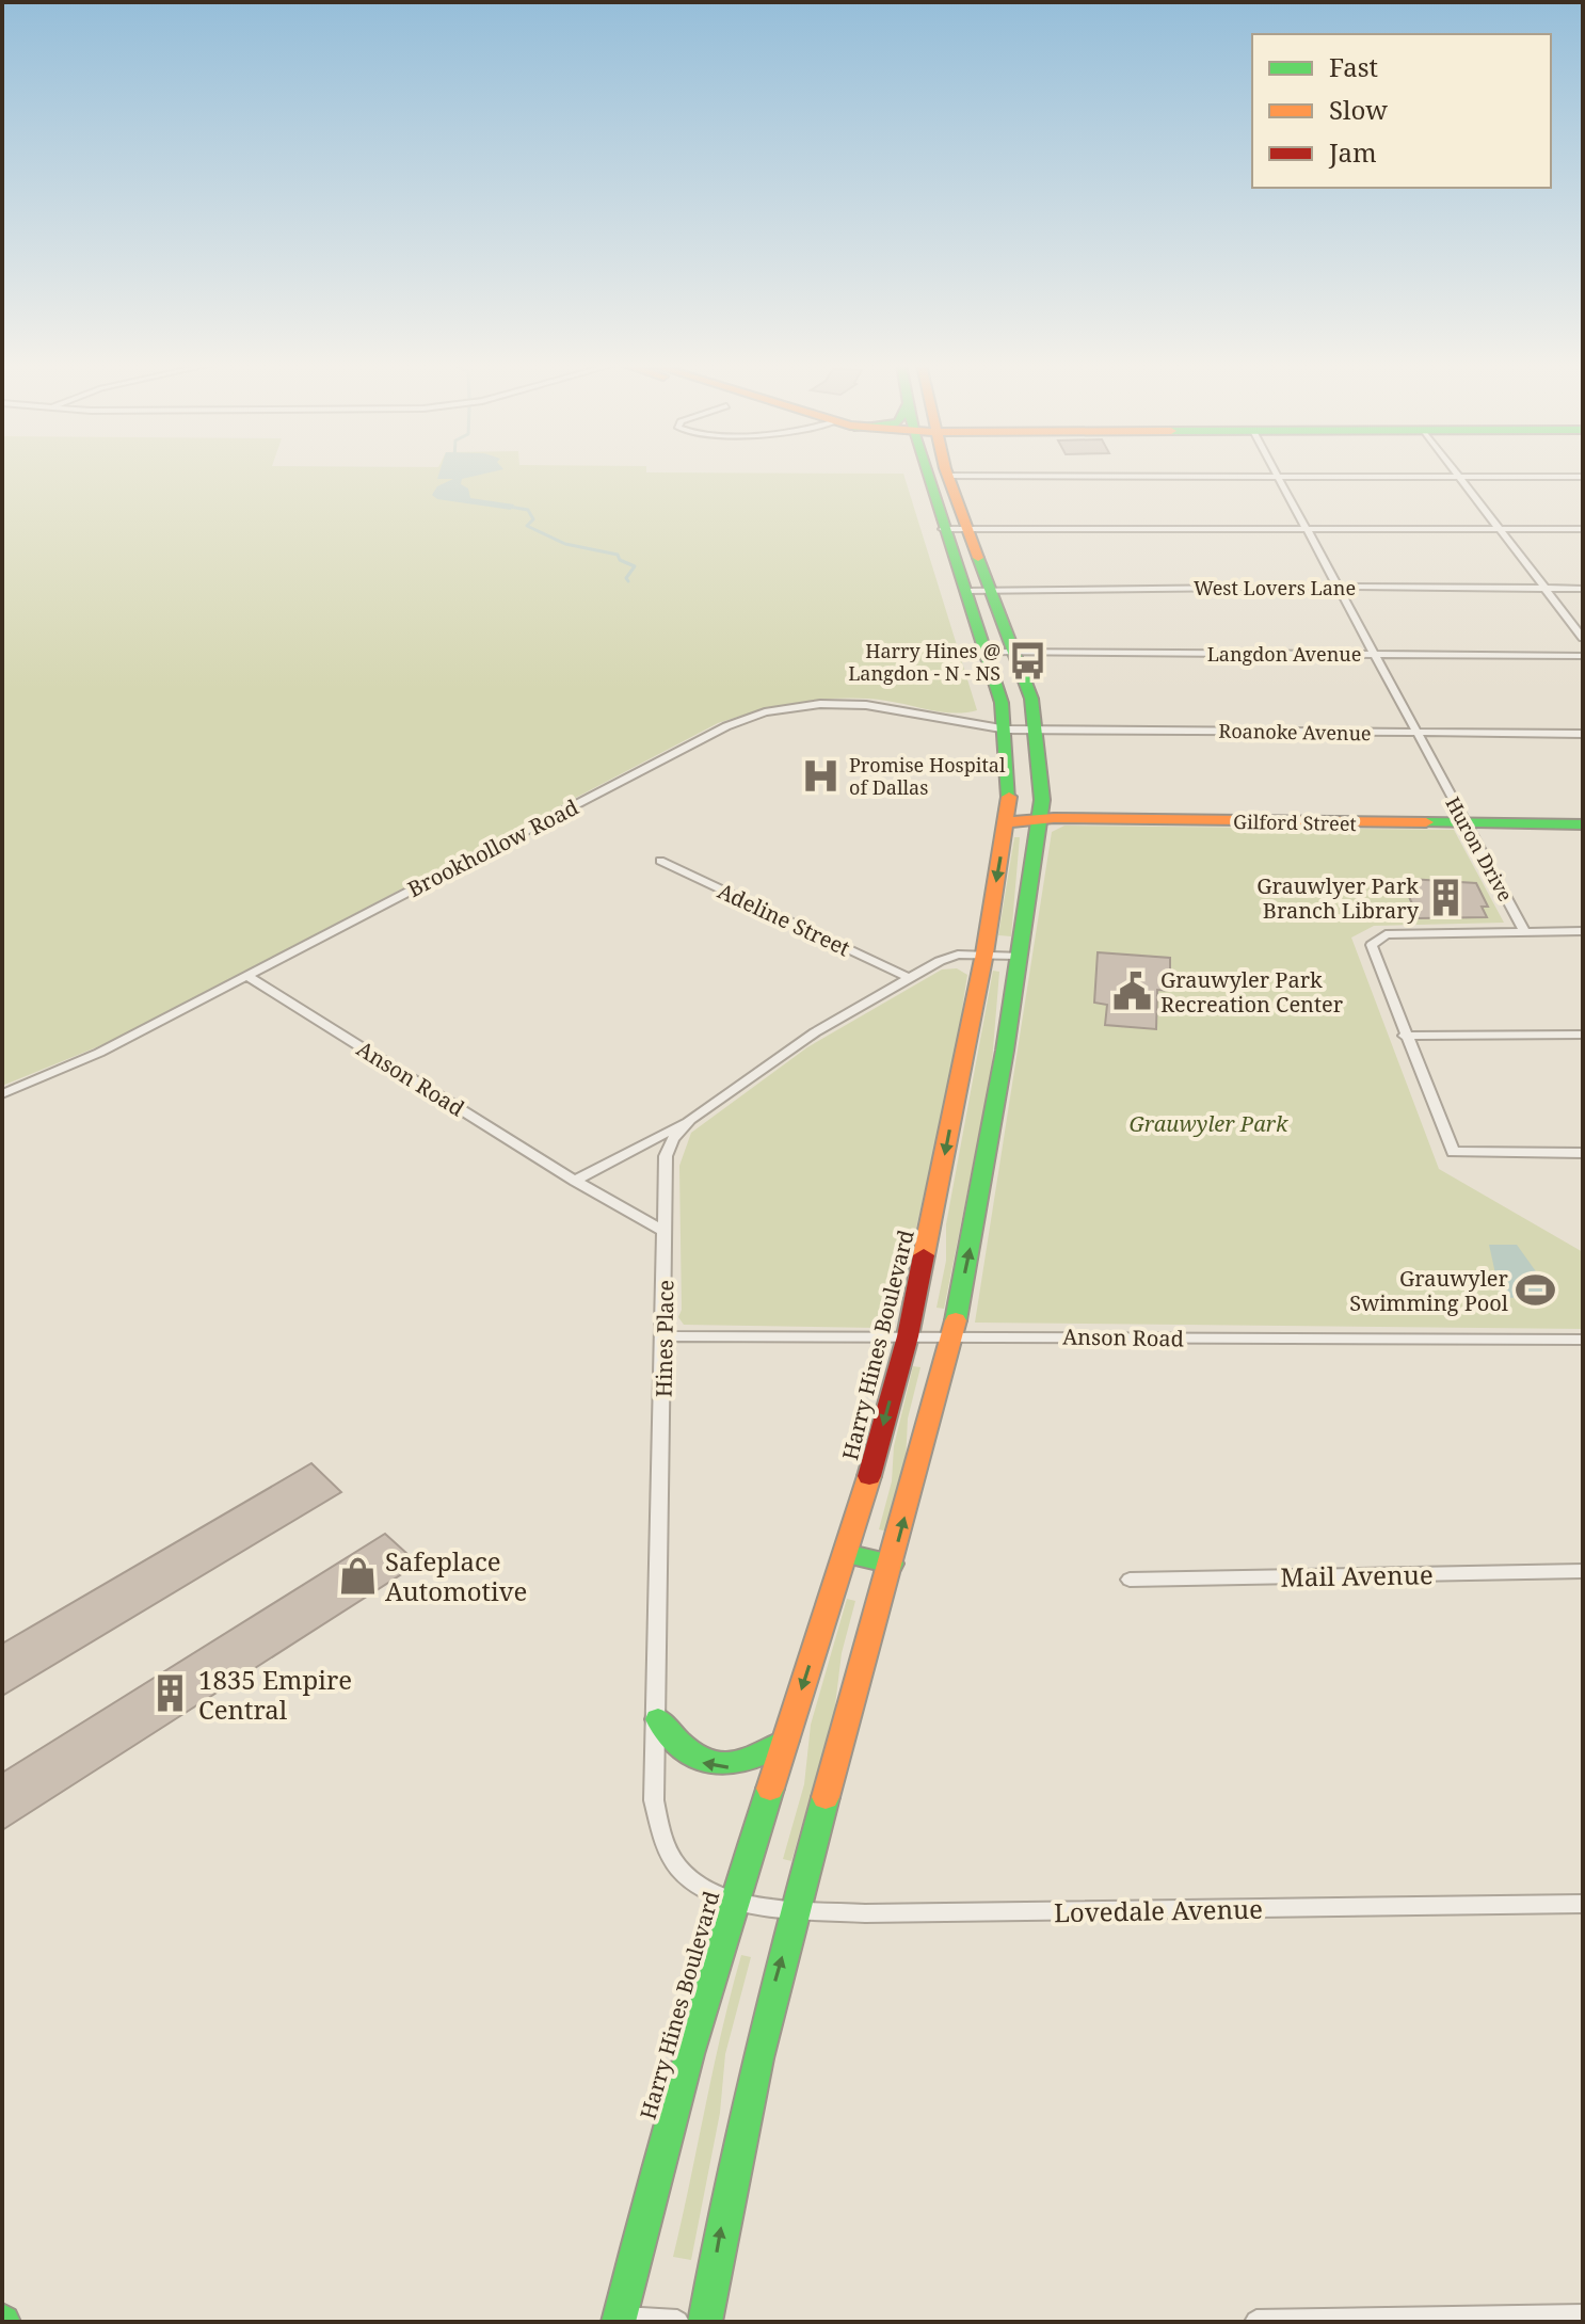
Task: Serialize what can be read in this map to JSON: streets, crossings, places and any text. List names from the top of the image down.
{
  "streets": {
    "main road": ["Gilford Street", "Harry Hines Boulevard"],
    "street": [
      "West Lovers Lane",
      "Langdon Avenue",
      "Roanoke Avenue",
      "Brookhollow Road",
      "Huron Drive",
      "Adeline Street",
      "Anson Road",
      "Hines Place",
      "Mail Avenue",
      "Lovedale Avenue"
    ]
  },
  "crossings": [
    ["West Lovers Lane", "Huron Drive"],
    ["West Lovers Lane", "Harry Hines Boulevard"],
    ["Langdon Avenue", "Huron Drive"],
    ["Langdon Avenue", "Harry Hines Boulevard"],
    ["Roanoke Avenue", "Brookhollow Road"],
    ["Roanoke Avenue", "Huron Drive"],
    ["Roanoke Avenue", "Harry Hines Boulevard"],
    ["Gilford Street", "Huron Drive"],
    ["Gilford Street", "Harry Hines Boulevard"],
    ["Brookhollow Road", "Anson Road"],
    ["Brookhollow Road", "Harry Hines Boulevard"],
    ["Adeline Street", "Hines Place"],
    ["Anson Road", "Hines Place"],
    ["Anson Road", "Harry Hines Boulevard"],
    ["Hines Place", "Harry Hines Boulevard"],
    ["Hines Place", "Lovedale Avenue"],
    ["Harry Hines Boulevard", "Lovedale Avenue"]
  ],
  "parks": ["Grauwyler Park"],
  "places": {
    "bus stop": ["Harry Hines @ Langdon - N - NS"],
    "hospital": ["Promise Hospital of Dallas"],
    "building": ["Grauwlyer Park Branch Library", "1835 Empire Central"],
    "public building": ["Grauwyler Park Recreation Center"],
    "sports": ["Grauwyler Swimming Pool"],
    "shop": ["Safeplace Automotive"]
  },
  "legend": ["Fast", "Slow", "Jam"]
}
